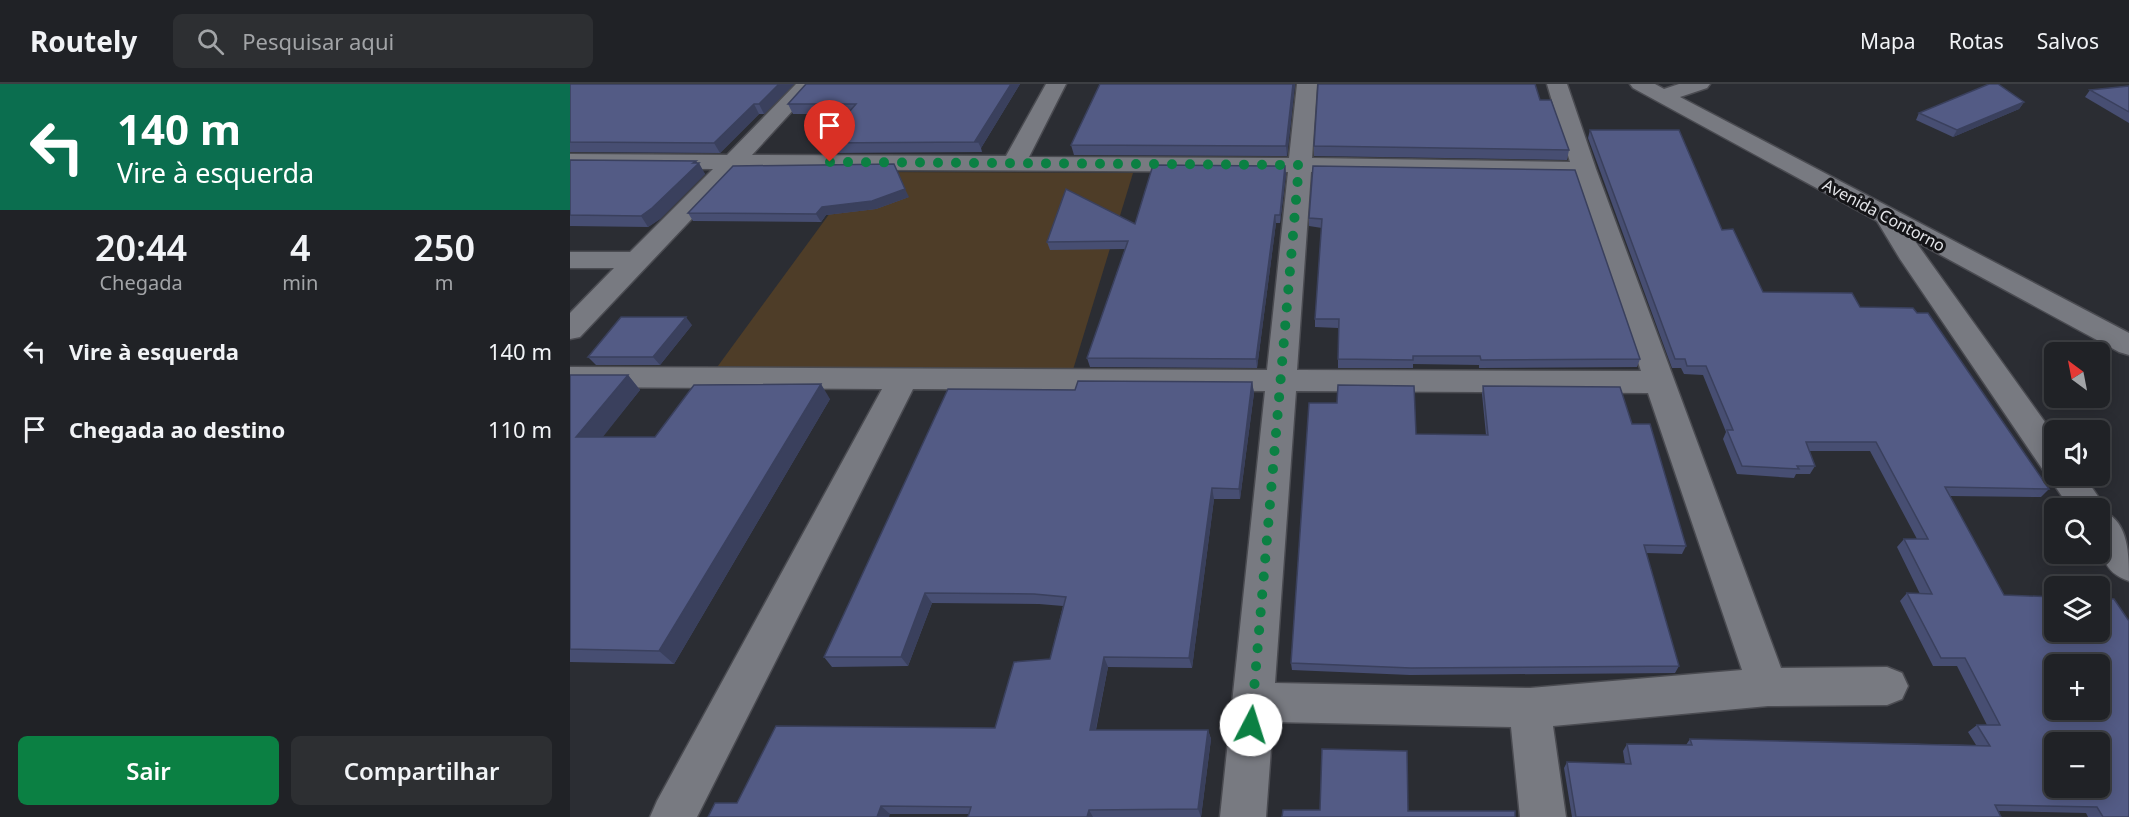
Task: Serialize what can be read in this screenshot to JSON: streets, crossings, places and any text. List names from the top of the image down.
{
  "streets": {
    "street": ["Avenida Contorno"]
  },
  "north": "top left",
  "page": {
    "header": "Routely",
    "search": "Pesquisar aqui",
    "nav": ["Mapa", "Rotas", "Salvos"],
    "turn": ["140 m", "Vire à esquerda"],
    "eta": [
      "20:44",
      "Chegada",
      "4",
      "min",
      "250",
      "m"
    ],
    "list": [
      {
        "name": "Vire à esquerda",
        "value": "140 m"
      },
      {
        "name": "Chegada ao destino",
        "value": "110 m"
      }
    ],
    "map_buttons": ["+", "−"],
    "buttons": ["Sair", "Compartilhar"]
  }
}
